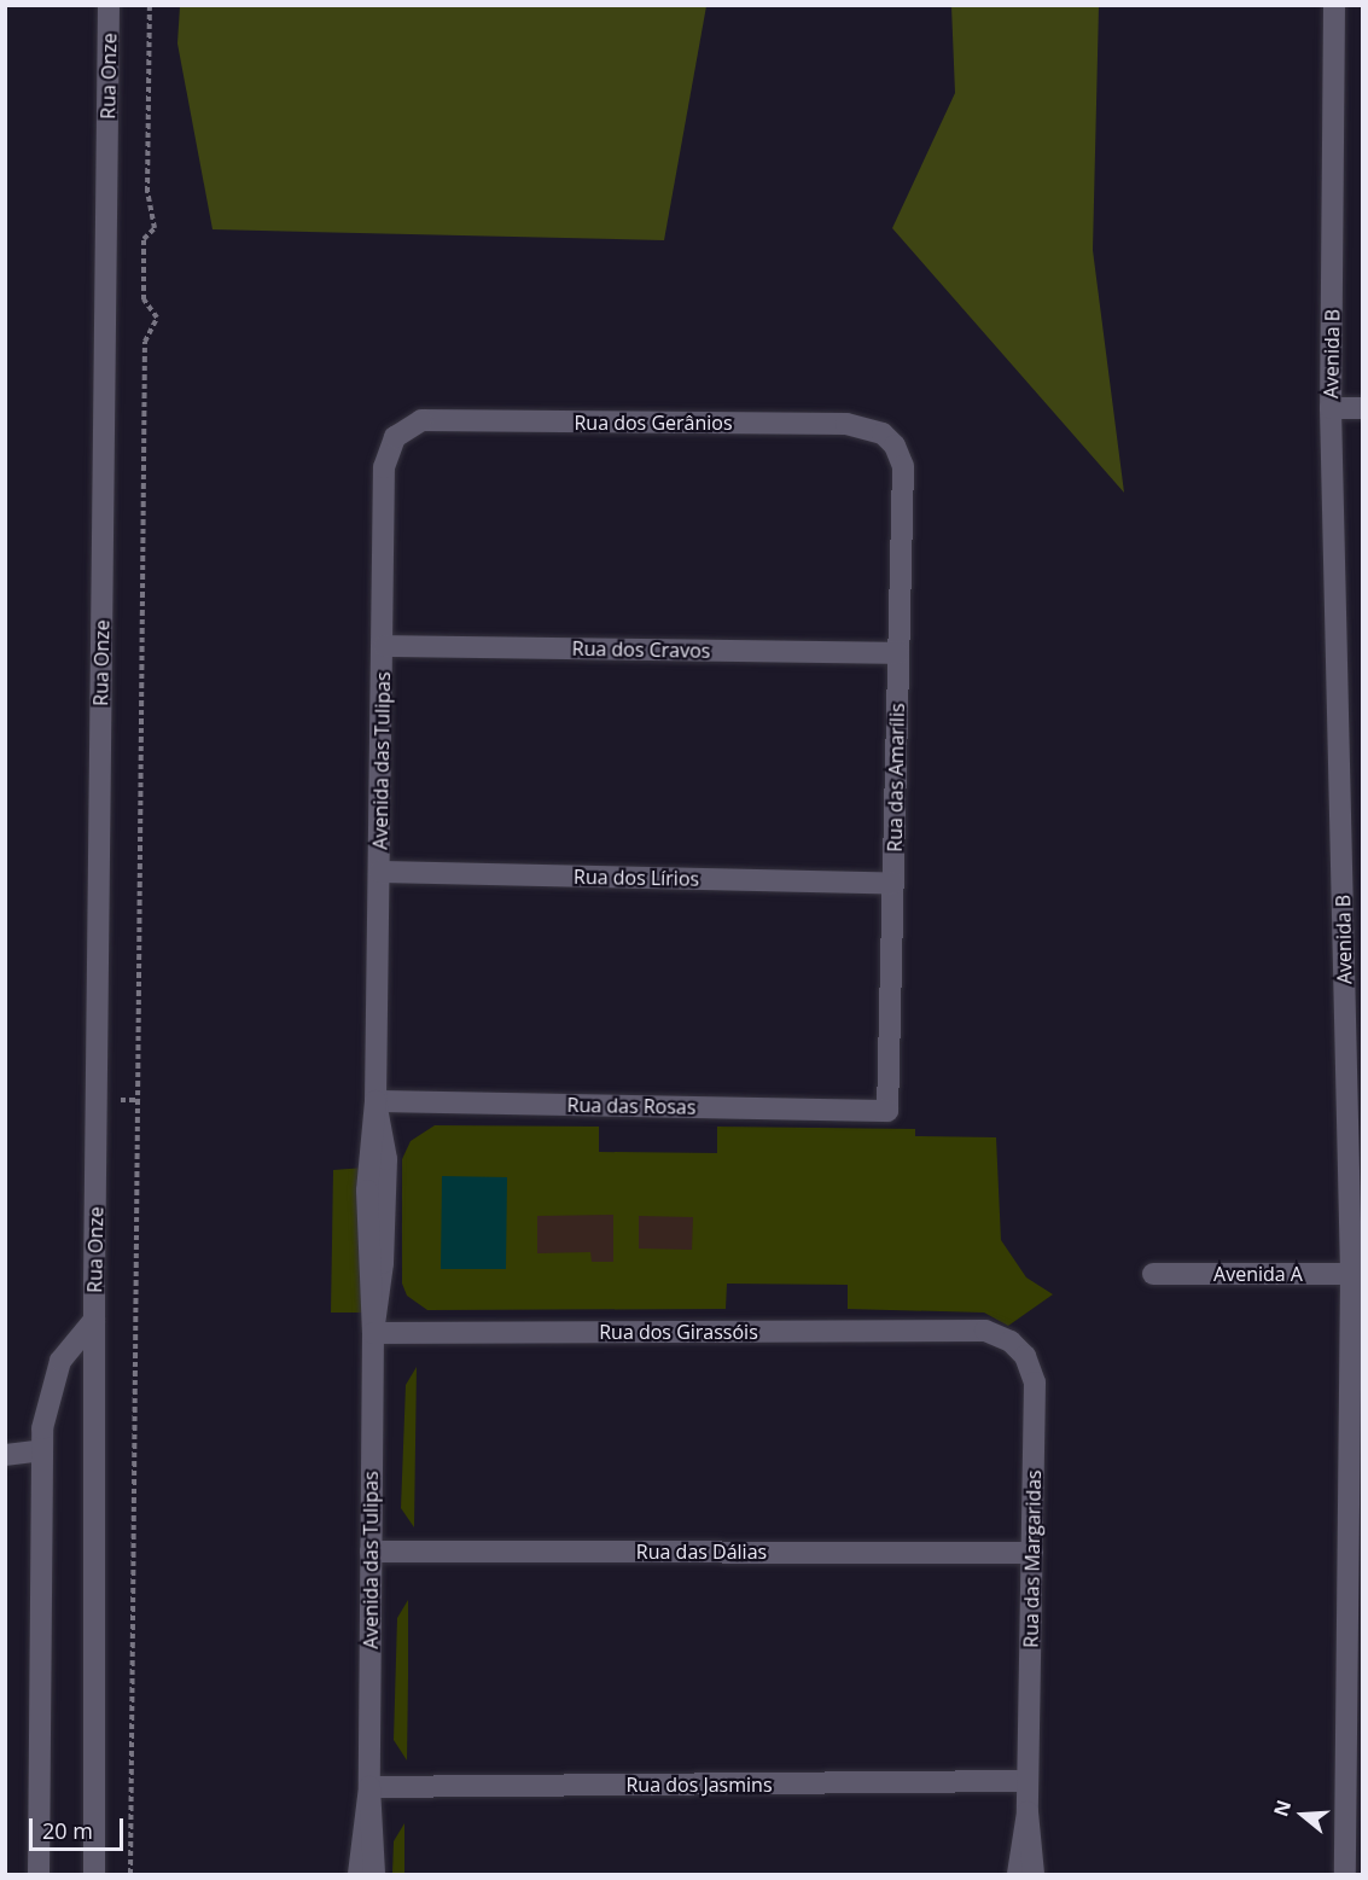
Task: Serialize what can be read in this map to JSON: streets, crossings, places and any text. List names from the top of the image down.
{
  "streets": {
    "street": [
      "Rua Onze",
      "Avenida B",
      "Rua dos Gerânios",
      "Rua dos Cravos",
      "Avenida das Tulipas",
      "Rua das Amarílis",
      "Rua dos Lírios",
      "Rua das Rosas",
      "Avenida A",
      "Rua dos Girassóis",
      "Rua das Dálias",
      "Rua das Margaridas",
      "Rua dos Jasmins"
    ]
  },
  "crossings": [
    ["Avenida B", "Avenida A"],
    ["Rua dos Gerânios", "Avenida das Tulipas"],
    ["Rua dos Gerânios", "Rua das Amarílis"],
    ["Rua dos Cravos", "Avenida das Tulipas"],
    ["Rua dos Cravos", "Rua das Amarílis"],
    ["Avenida das Tulipas", "Rua dos Lírios"],
    ["Avenida das Tulipas", "Rua das Rosas"],
    ["Avenida das Tulipas", "Rua dos Girassóis"],
    ["Avenida das Tulipas", "Rua das Dálias"],
    ["Avenida das Tulipas", "Rua dos Jasmins"],
    ["Rua das Amarílis", "Rua dos Lírios"],
    ["Rua das Amarílis", "Rua das Rosas"],
    ["Rua dos Girassóis", "Rua das Margaridas"],
    ["Rua das Dálias", "Rua das Margaridas"],
    ["Rua das Margaridas", "Rua dos Jasmins"]
  ],
  "scale_bar": "20 m",
  "north": "left"
}
